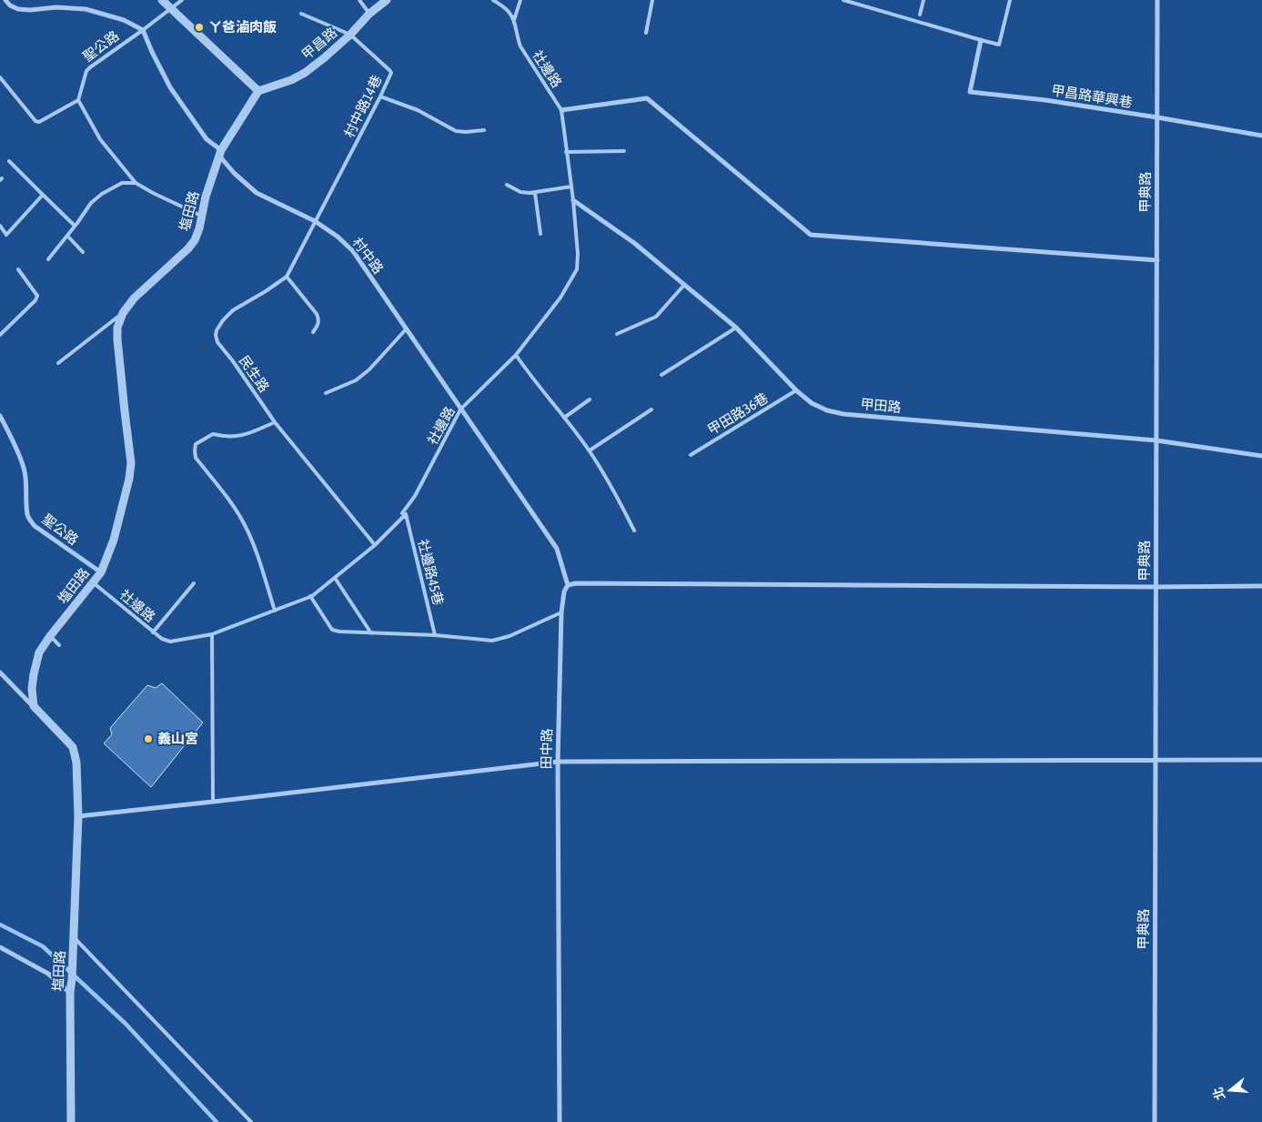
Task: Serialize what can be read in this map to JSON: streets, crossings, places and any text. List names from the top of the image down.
{
  "streets": {
    "street": [
      "甲昌路",
      "聖公路",
      "甲昌路華興巷",
      "甲典路",
      "塩田路",
      "村中路",
      "甲田路",
      "田中路"
    ],
    "lane": [
      "社邊路",
      "村中路14巷",
      "民生路",
      "甲田路36巷",
      "社邊路45巷"
    ]
  },
  "crossings": [
    ["甲昌路", "村中路14巷"],
    ["甲昌路", "塩田路"],
    ["聖公路", "塩田路"],
    ["聖公路", "村中路"],
    ["社邊路", "塩田路"],
    ["社邊路", "村中路"],
    ["社邊路", "民生路"],
    ["社邊路", "甲田路"],
    ["社邊路", "社邊路45巷"],
    ["甲昌路華興巷", "甲典路"],
    ["村中路14巷", "村中路"],
    ["村中路14巷", "民生路"],
    ["甲典路", "甲田路"],
    ["塩田路", "村中路"],
    ["村中路", "民生路"],
    ["甲田路", "甲田路36巷"]
  ],
  "places": ["ㄚ爸滷肉飯", "義山宮"],
  "north": "left"
}
